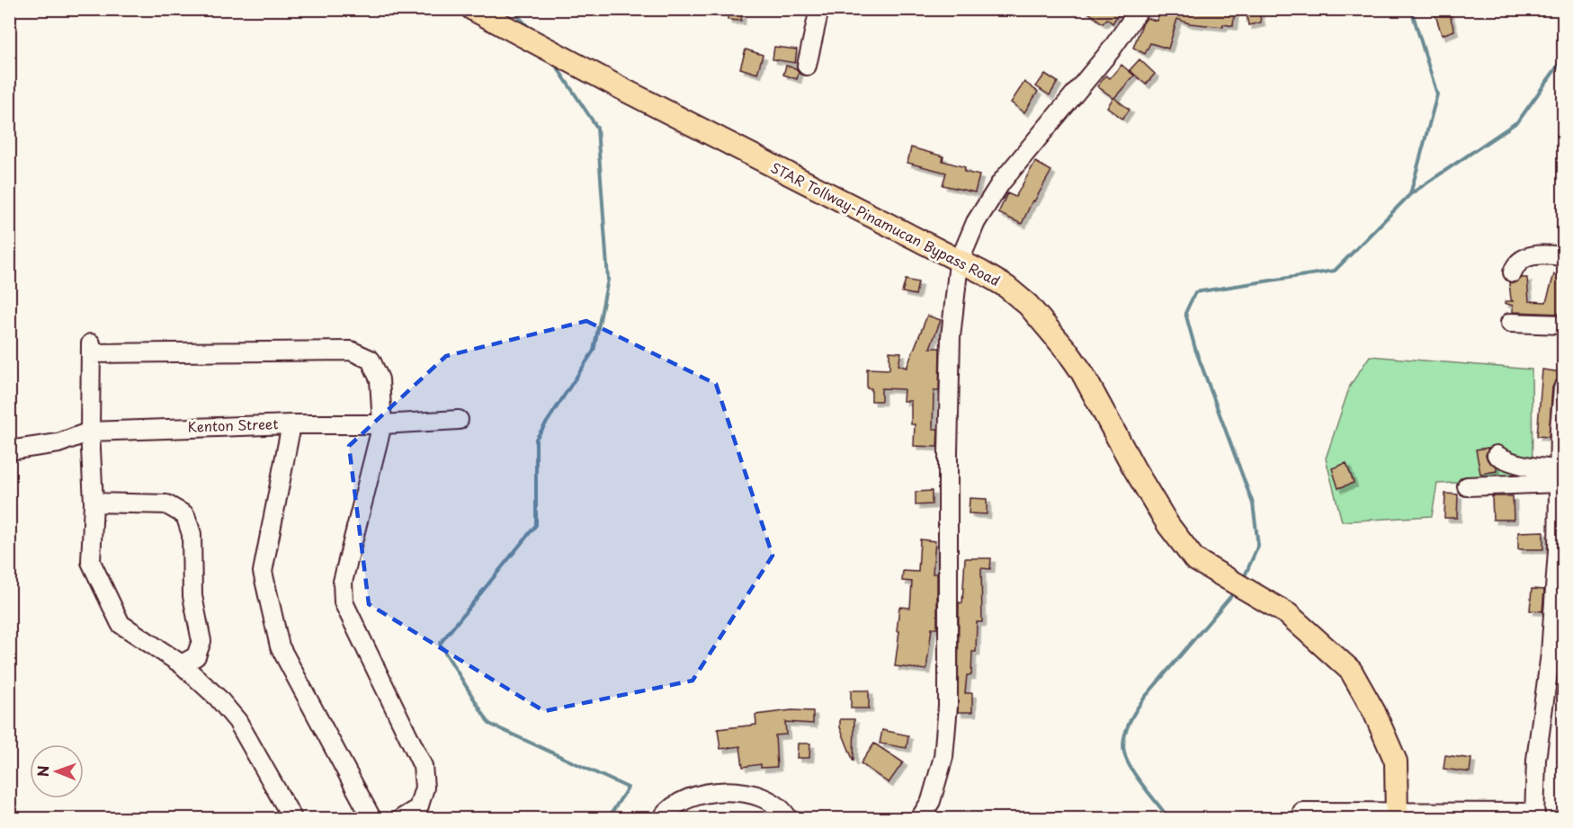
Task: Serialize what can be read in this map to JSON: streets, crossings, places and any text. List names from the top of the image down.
{
  "streets": {
    "main road": ["STAR Tollway-Pinamucan Bypass Road"],
    "street": ["Kenton Street"]
  },
  "north": "left"
}
